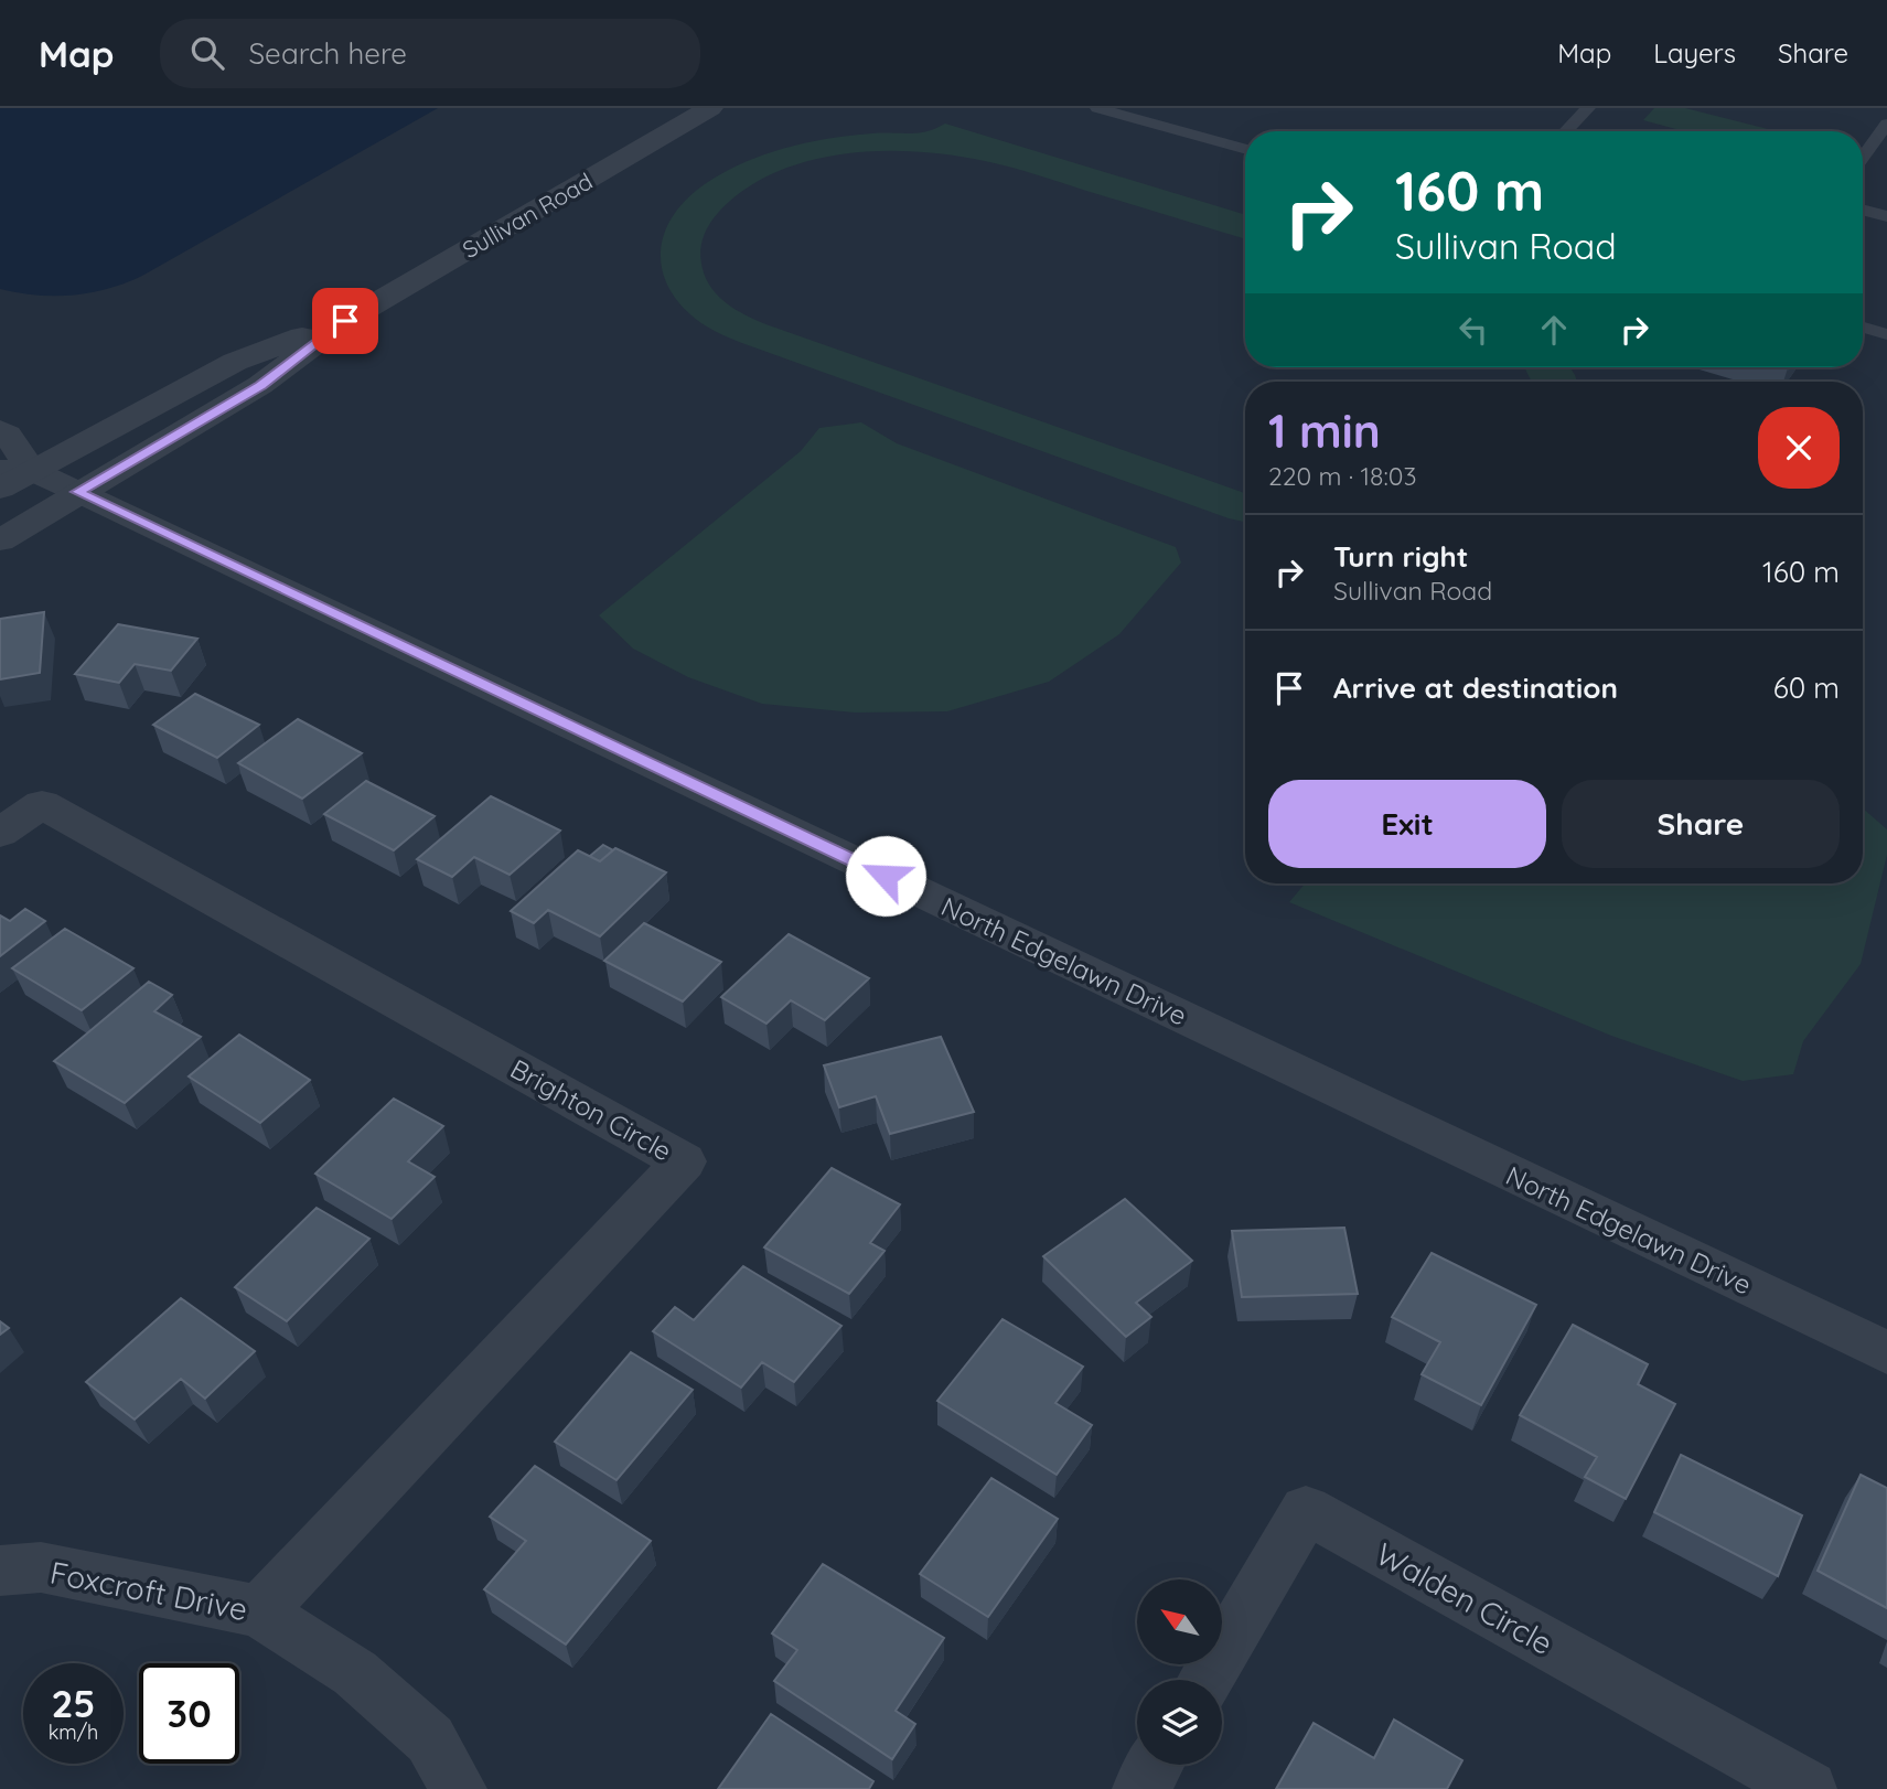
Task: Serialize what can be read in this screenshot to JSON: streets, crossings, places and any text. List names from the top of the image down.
{
  "streets": {
    "street": [
      "Sullivan Road",
      "North Edgelawn Drive",
      "Brighton Circle",
      "Foxcroft Drive",
      "Walden Circle"
    ]
  },
  "crossings": [
    ["Sullivan Road", "North Edgelawn Drive"],
    ["Brighton Circle", "Foxcroft Drive"]
  ],
  "north": "top left",
  "page": {
    "header": "Map",
    "search": "Search here",
    "nav": ["Map", "Layers", "Share"],
    "turn": ["160 m", "Sullivan Road"],
    "heading": ["1 min", "220 m · 18:03"],
    "list": [
      {
        "name": "Turn right",
        "note": "Sullivan Road",
        "value": "160 m"
      },
      {
        "name": "Arrive at destination",
        "value": "60 m"
      }
    ],
    "buttons": ["Exit", "Share"],
    "speed": "25 km/h",
    "limit": "30"
  }
}
